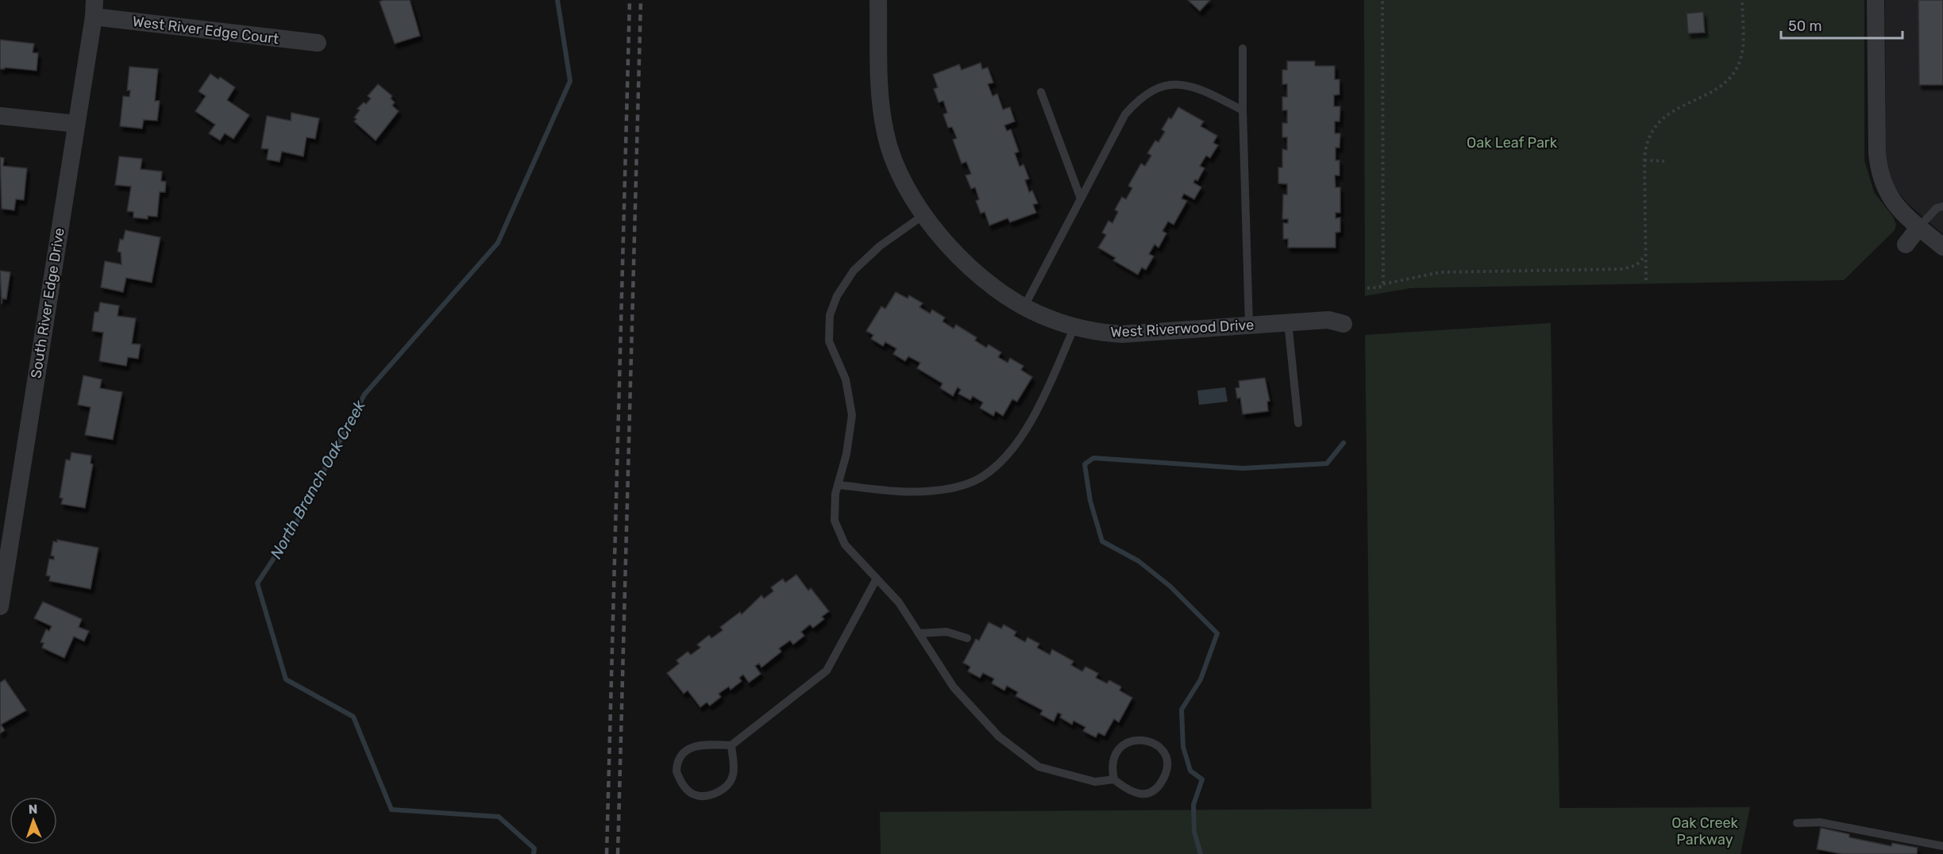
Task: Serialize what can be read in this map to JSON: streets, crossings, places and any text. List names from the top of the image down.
{
  "streets": {
    "street": ["West River Edge Court", "South River Edge Drive", "West Riverwood Drive"]
  },
  "crossings": [
    ["West River Edge Court", "South River Edge Drive"]
  ],
  "water": ["North Branch Oak Creek"],
  "parks": ["Oak Leaf Park", "Oak Creek Parkway"],
  "scale_bar": "50 m",
  "north": "top"
}
